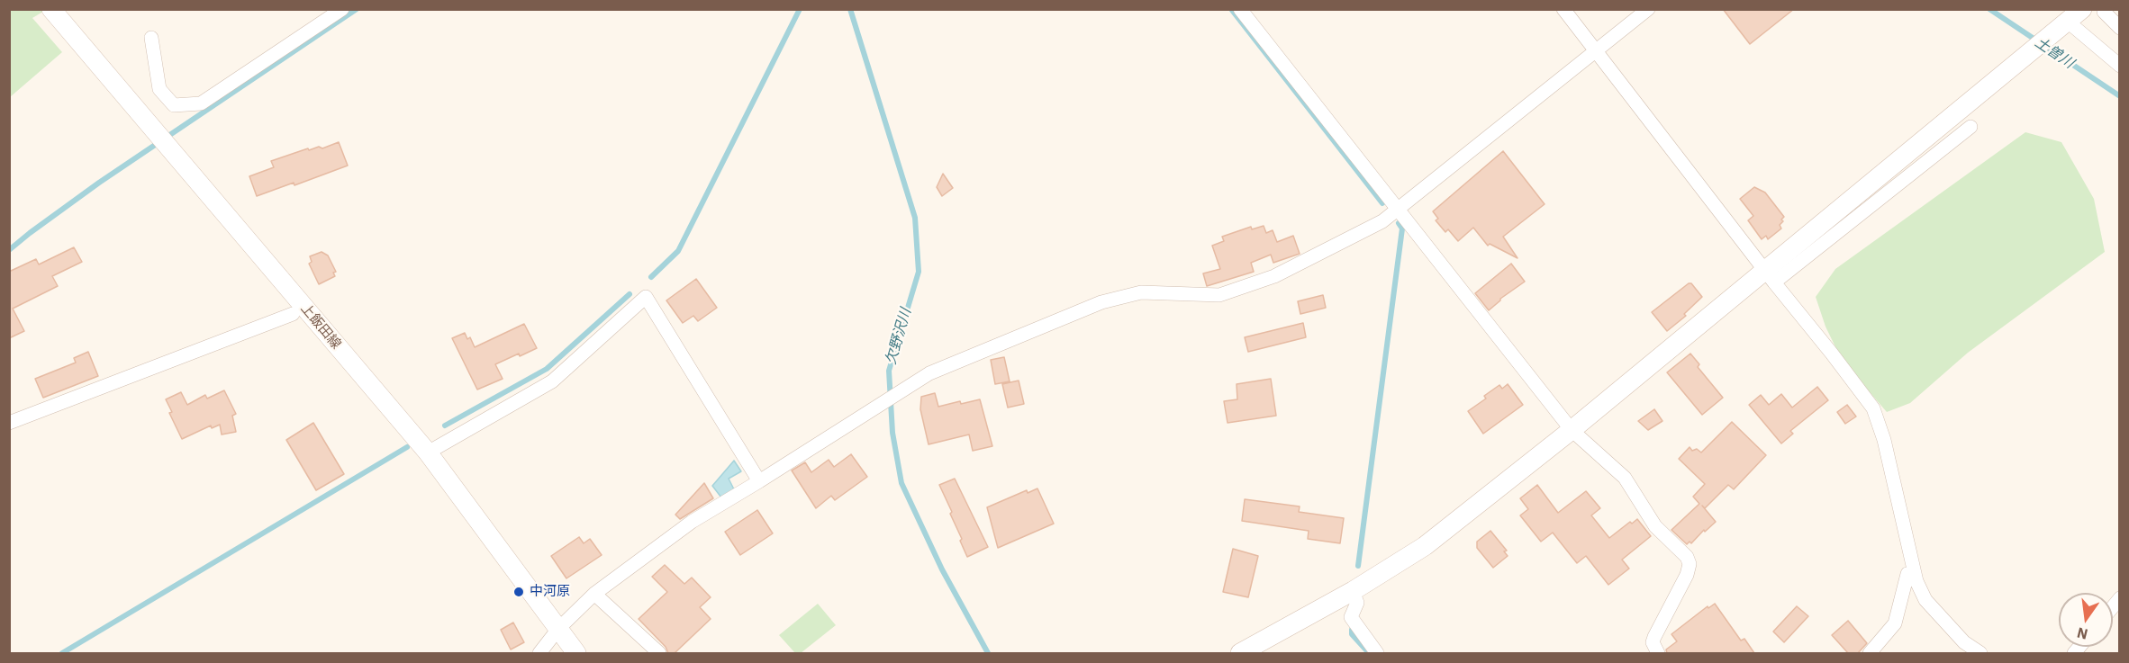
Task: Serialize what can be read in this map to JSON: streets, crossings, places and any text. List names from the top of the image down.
{
  "streets": {
    "street": ["上飯田線"]
  },
  "water": ["土曽川", "欠野沢川"],
  "places": ["中河原"],
  "north": "bottom"
}
